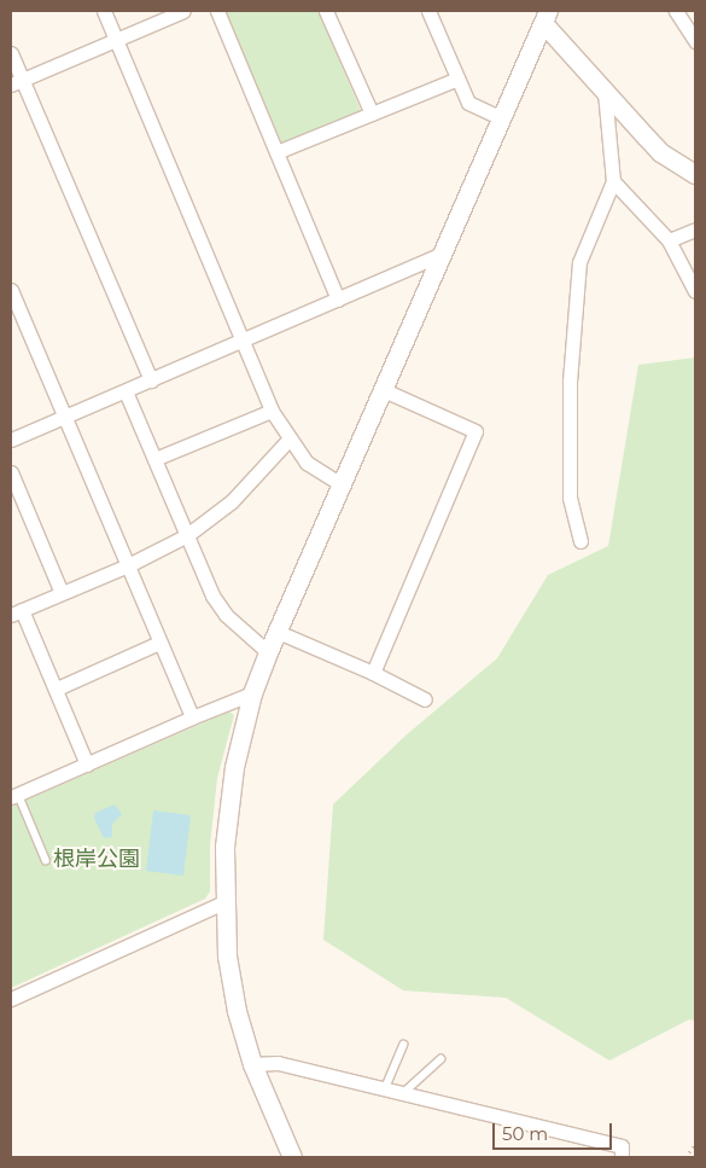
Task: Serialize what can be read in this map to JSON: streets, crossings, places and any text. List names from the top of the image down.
{
  "parks": ["根岸公園"],
  "scale_bar": "50 m"
}
